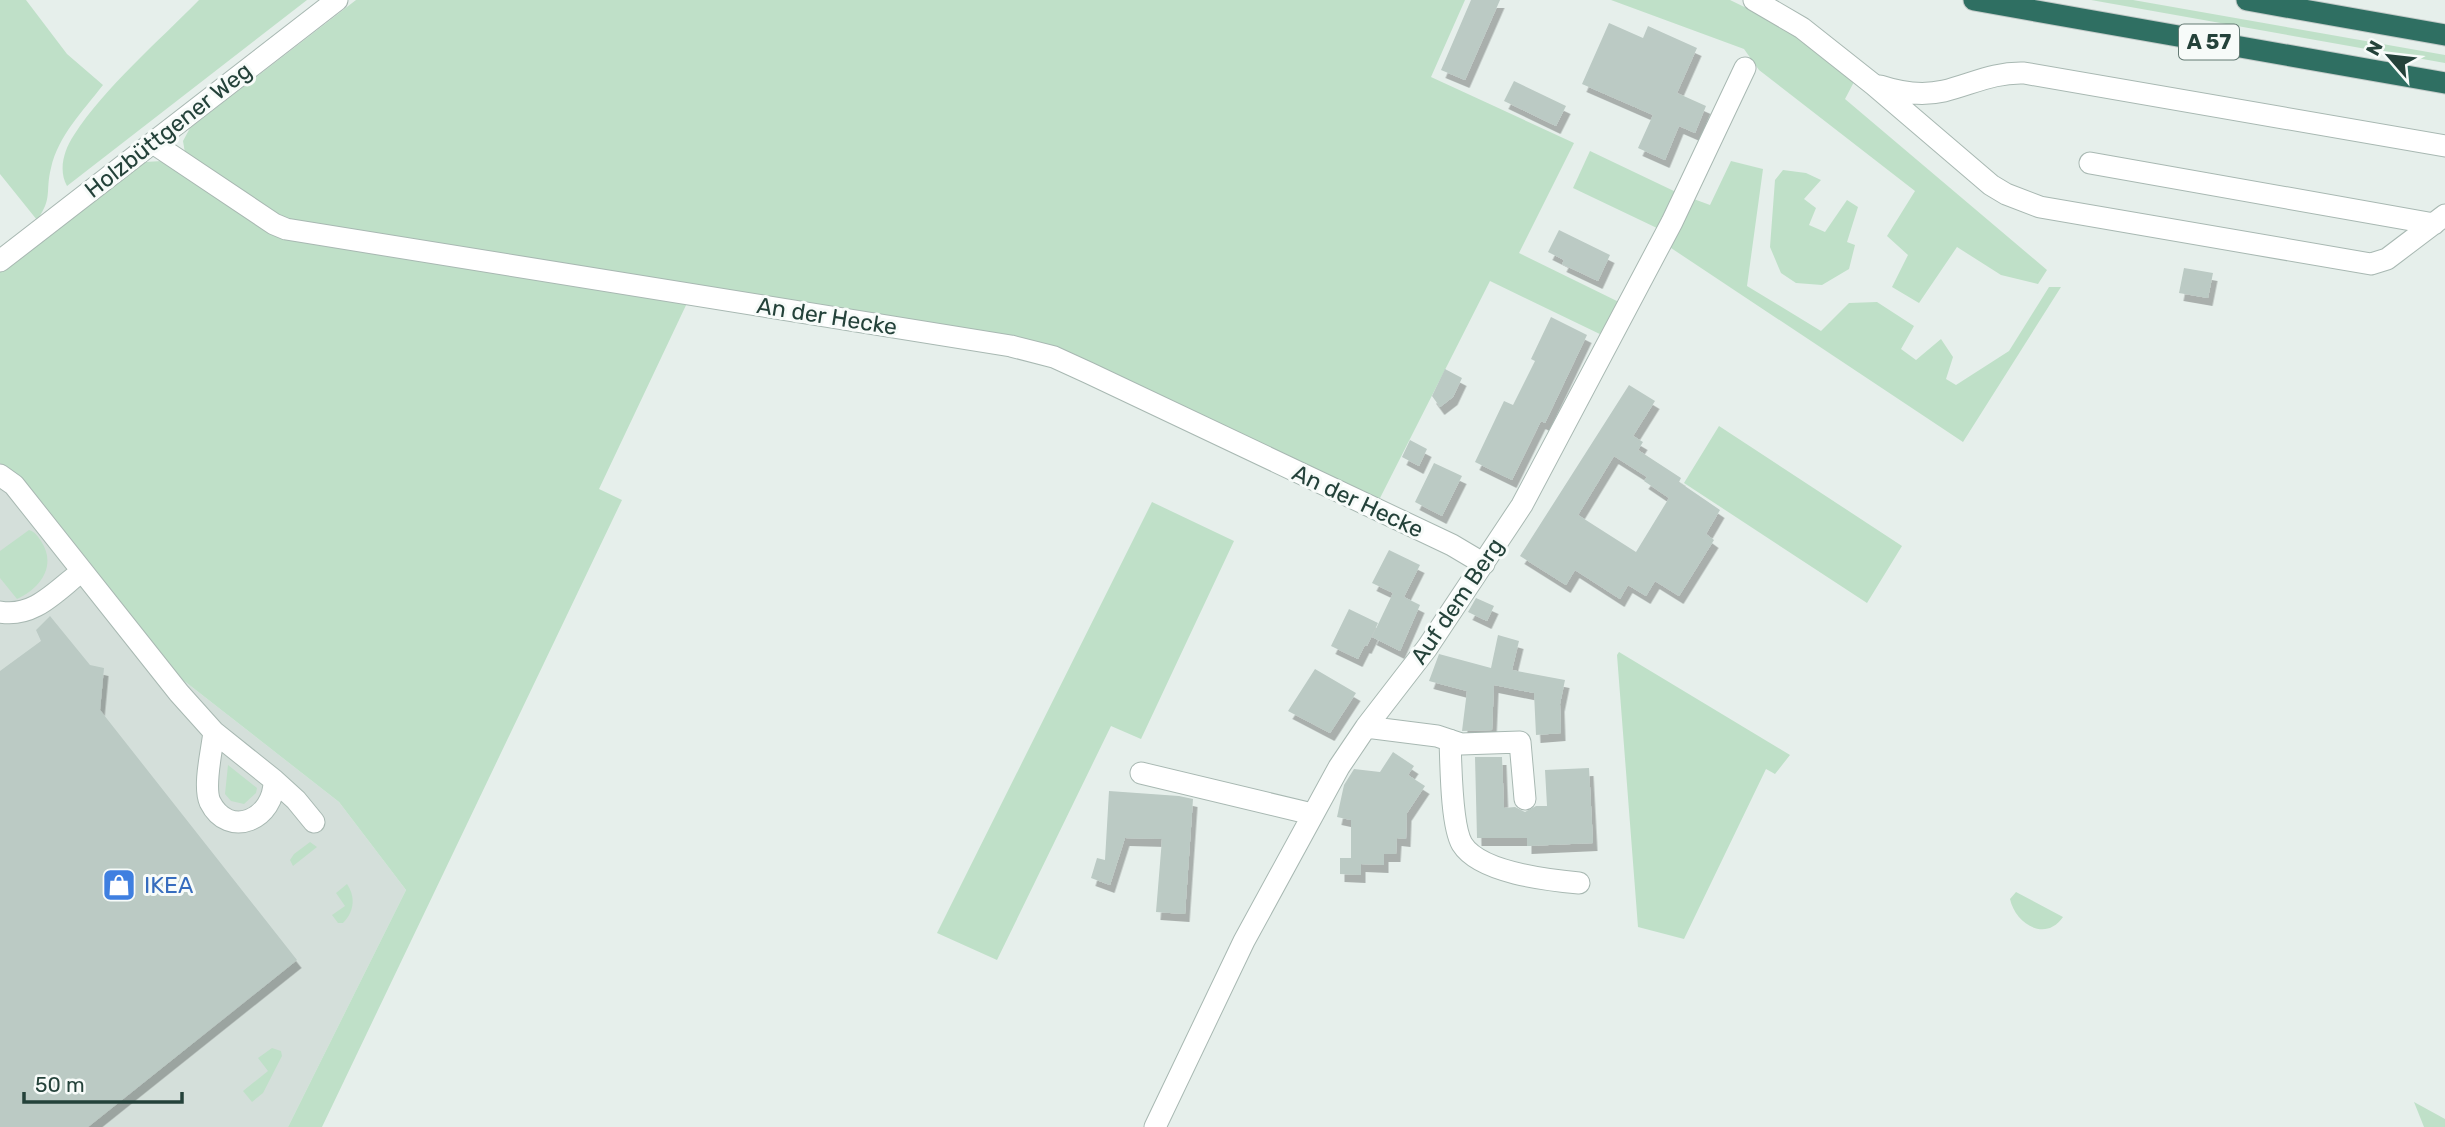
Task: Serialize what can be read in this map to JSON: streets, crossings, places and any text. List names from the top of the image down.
{
  "streets": {
    "highway": ["A 57"],
    "street": ["Holzbüttgener Weg", "An der Hecke", "Auf dem Berg"]
  },
  "crossings": [
    ["Holzbüttgener Weg", "An der Hecke"],
    ["An der Hecke", "Auf dem Berg"]
  ],
  "places": {
    "shop": ["IKEA"]
  },
  "scale_bar": "50 m",
  "north": "top left"
}
